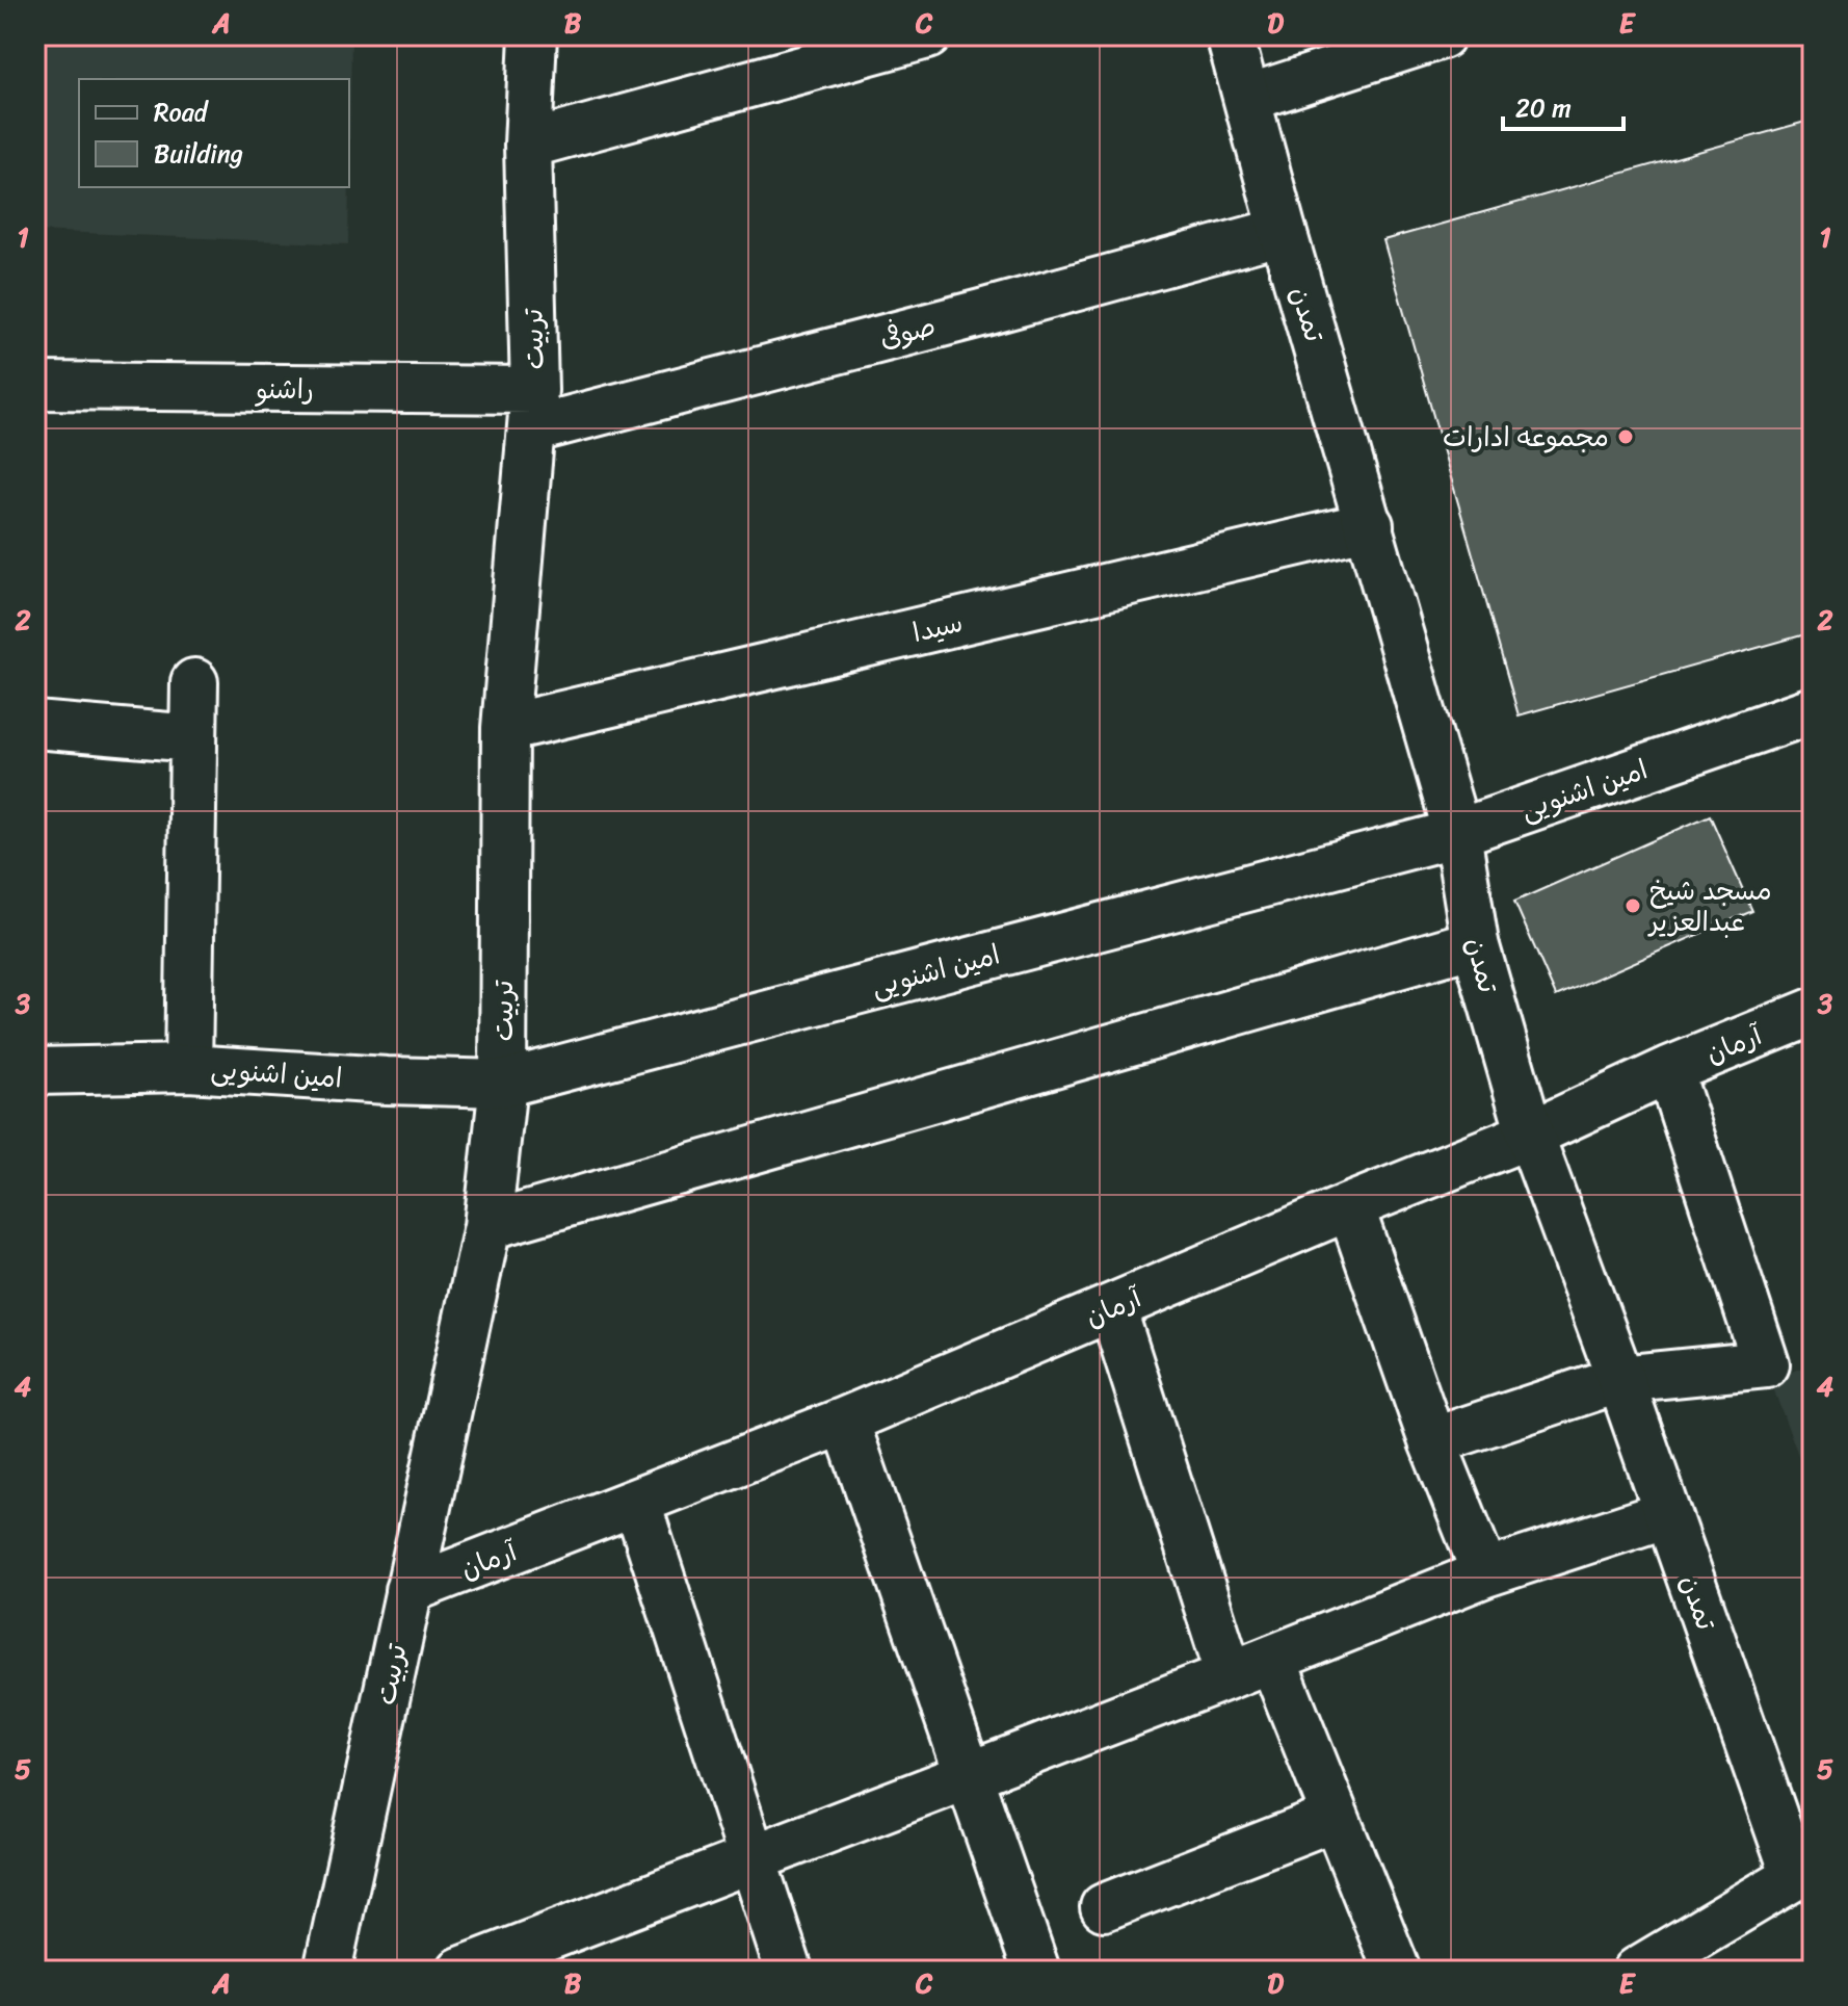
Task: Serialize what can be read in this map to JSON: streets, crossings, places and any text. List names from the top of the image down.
{
  "streets": {
    "street": [
      "تمدن",
      "صوفی",
      "تربیت",
      "راشنو",
      "سیدا",
      "امین اشنویی",
      "آرمان"
    ]
  },
  "crossings": [
    ["تمدن", "صوفی"],
    ["تمدن", "سیدا"],
    ["تمدن", "امین اشنویی"],
    ["تمدن", "آرمان"],
    ["صوفی", "تربیت"],
    ["صوفی", "راشنو"],
    ["تربیت", "راشنو"],
    ["تربیت", "سیدا"],
    ["تربیت", "امین اشنویی"],
    ["تربیت", "آرمان"]
  ],
  "places": ["مجموعه ادارات", "مسجد شیخ عبدالعزیر"],
  "legend": ["Road", "Building"],
  "scale_bar": "20 m",
  "grid": {
    "columns": [
      "A",
      "B",
      "C",
      "D",
      "E"
    ],
    "rows": [
      "1",
      "2",
      "3",
      "4",
      "5"
    ]
  }
}
